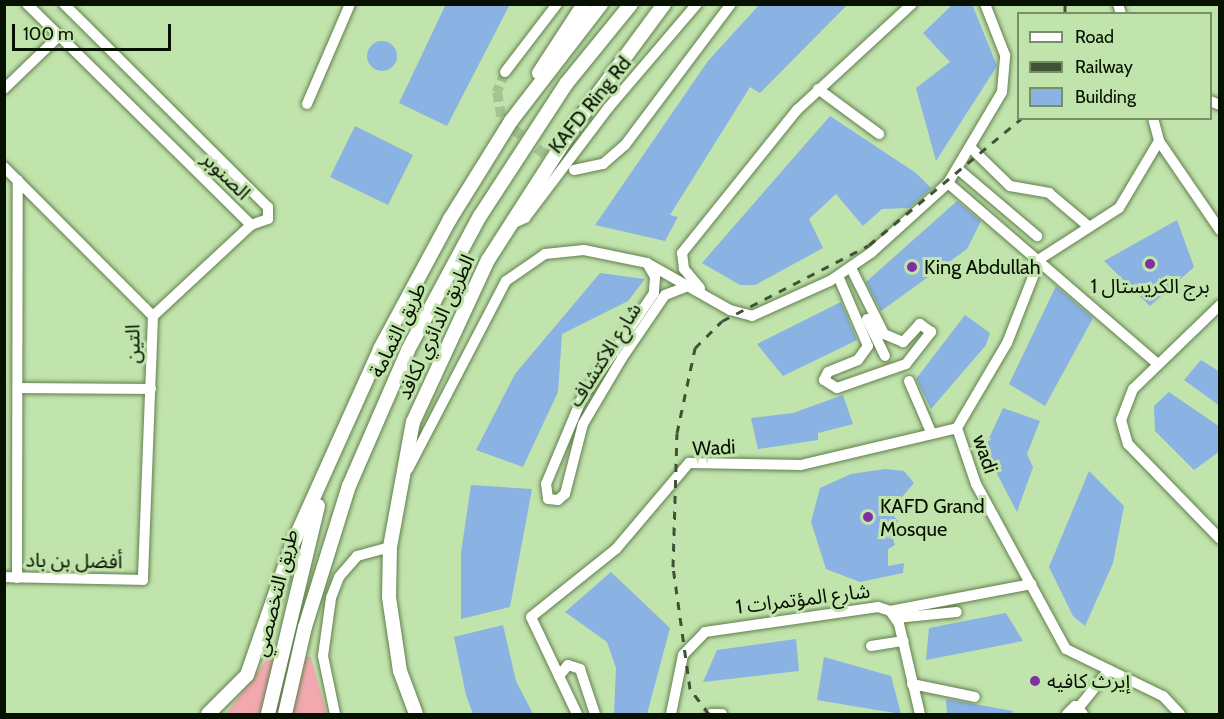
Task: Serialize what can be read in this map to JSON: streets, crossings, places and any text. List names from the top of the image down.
{
  "streets": {
    "main road": ["الطريق الدائري لكافد", "طريق الثمامة", "طريق التخصصي"],
    "street": [
      "KAFD Ring Rd",
      "الصنوبر",
      "التين",
      "شارع الاكتشاف",
      "Wadi",
      "wadi",
      "أفضل بن باد",
      "شارع المؤتمرات 1"
    ]
  },
  "crossings": [
    ["KAFD Ring Rd", "الطريق الدائري لكافد"],
    ["طريق الثمامة", "طريق التخصصي"],
    ["التين", "أفضل بن باد"],
    ["Wadi", "wadi"]
  ],
  "places": [
    "برج الكريستال 1",
    "King Abdullah",
    "KAFD Grand Mosque",
    "إيرث كافيه"
  ],
  "legend": ["Road", "Railway", "Building"],
  "scale_bar": "100 m"
}
